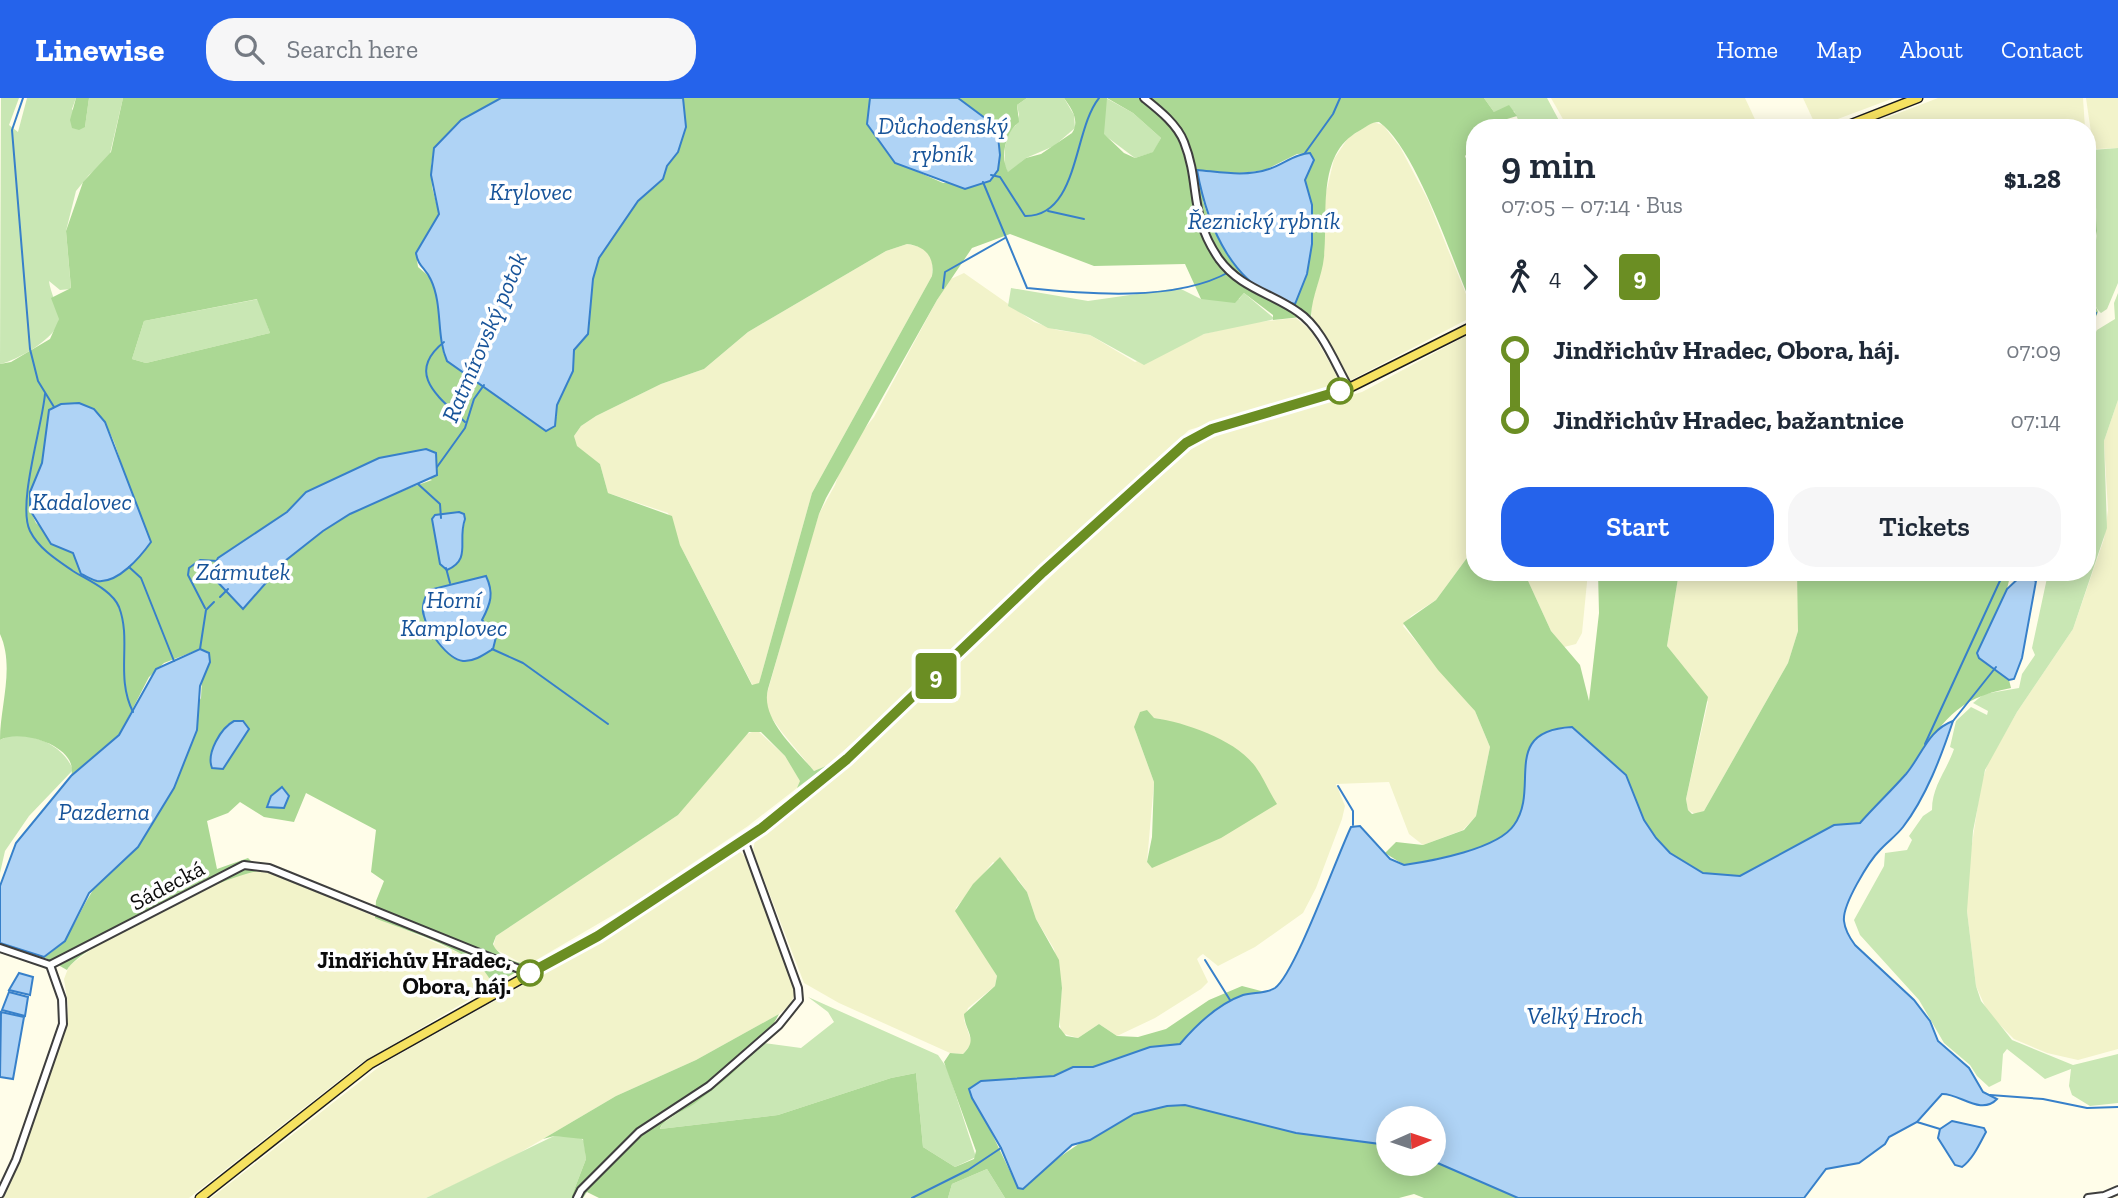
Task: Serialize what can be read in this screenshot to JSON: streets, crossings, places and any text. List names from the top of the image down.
{
  "streets": {
    "street": ["Sádecká"]
  },
  "water": [
    "Důchodenský rybník",
    "Krylovec",
    "Řeznický rybník",
    "Ratmírovský potok",
    "Kadalovec",
    "Zármutek",
    "Horní Kamplovec",
    "Pazderna",
    "Velký Hroch"
  ],
  "places": ["Jindřichův Hradec, Obora, háj."],
  "lines": ["bus line 9"],
  "north": "right",
  "page": {
    "header": "Linewise",
    "search": "Search here",
    "nav": [
      "Home",
      "Map",
      "About",
      "Contact"
    ],
    "on_map": "9",
    "heading": ["9 min", "07:05 – 07:14 · Bus", "$1.28"],
    "legs": ["4", "9"],
    "list": [
      {
        "name": "Jindřichův Hradec, Obora, háj.",
        "value": "07:09"
      },
      {
        "name": "Jindřichův Hradec, bažantnice",
        "value": "07:14"
      }
    ],
    "buttons": ["Start", "Tickets"]
  }
}
